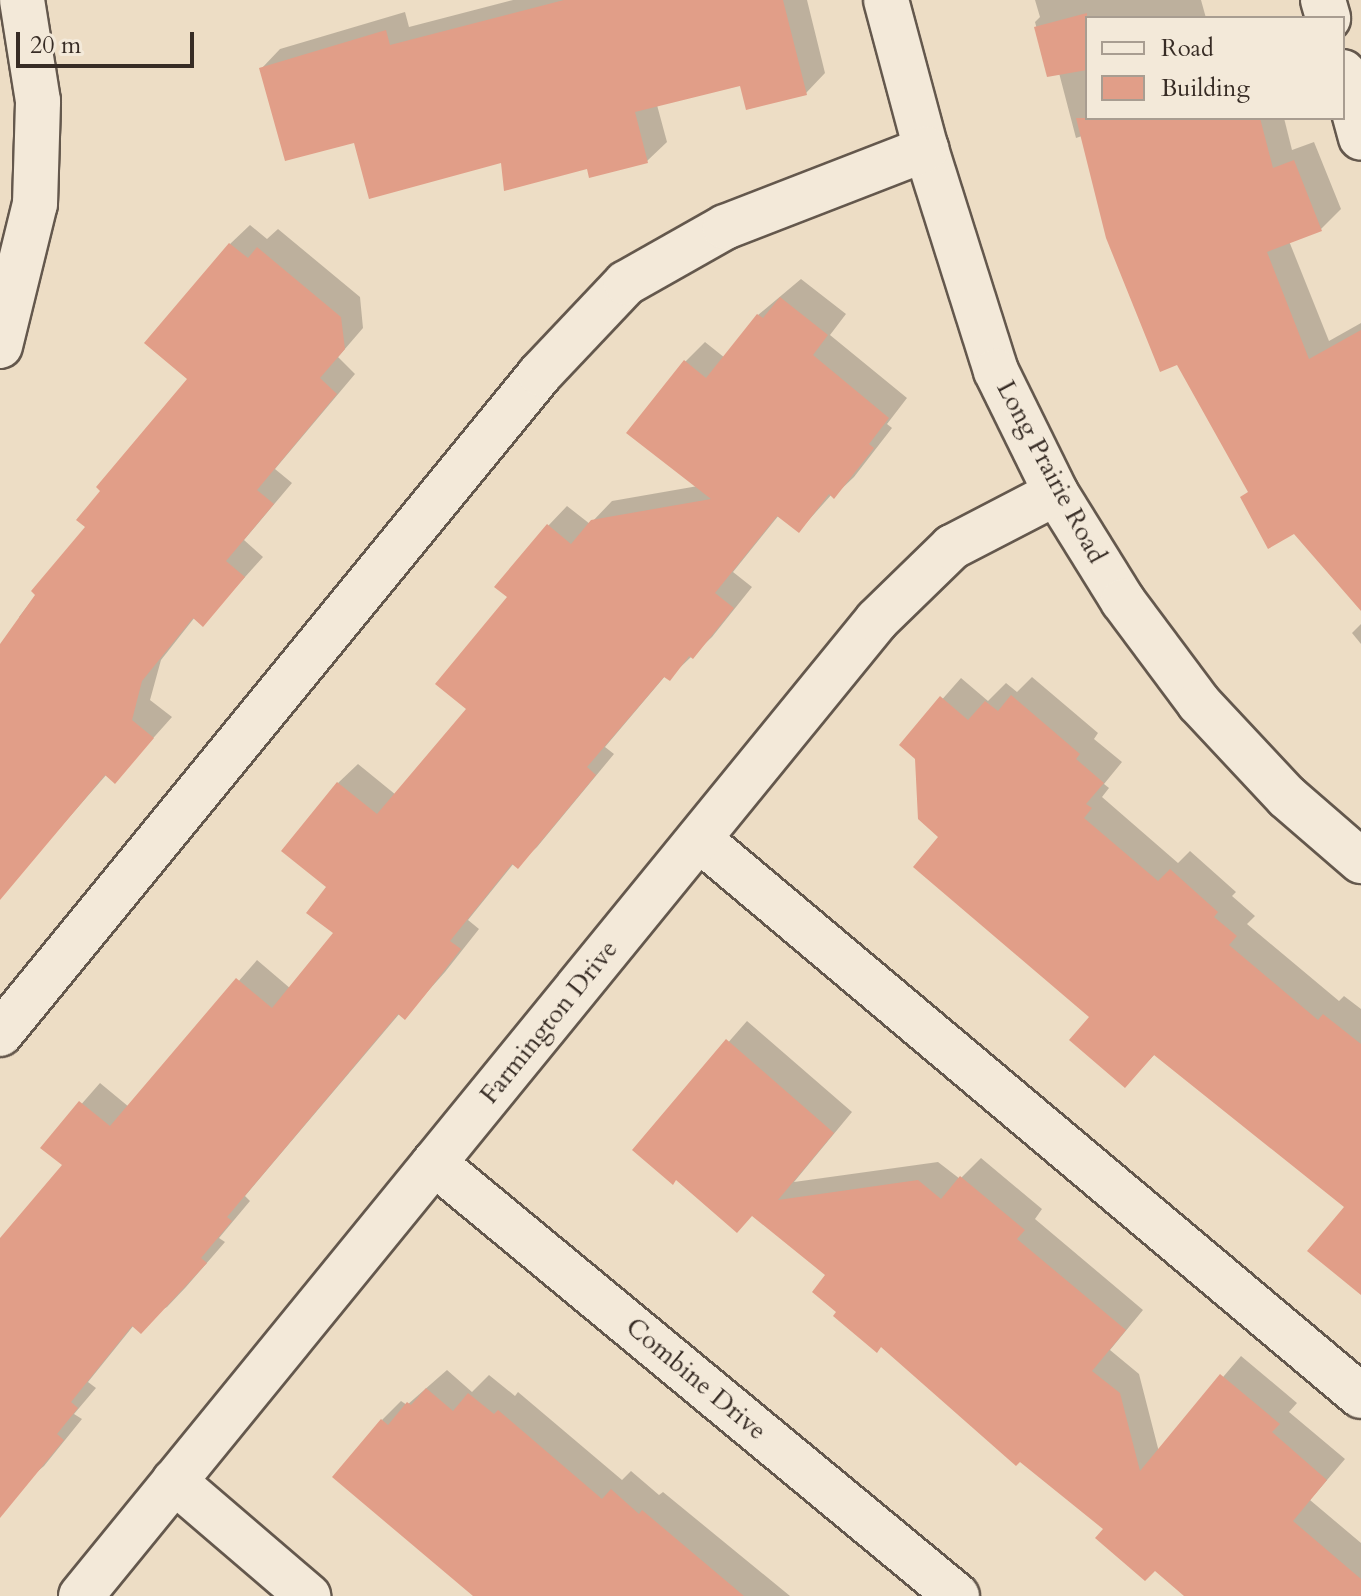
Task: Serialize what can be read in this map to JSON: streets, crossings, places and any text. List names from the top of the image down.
{
  "streets": {
    "street": ["Long Prairie Road", "Farmington Drive", "Combine Drive"]
  },
  "crossings": [
    ["Long Prairie Road", "Farmington Drive"],
    ["Farmington Drive", "Combine Drive"]
  ],
  "legend": ["Road", "Building"],
  "scale_bar": "20 m"
}
